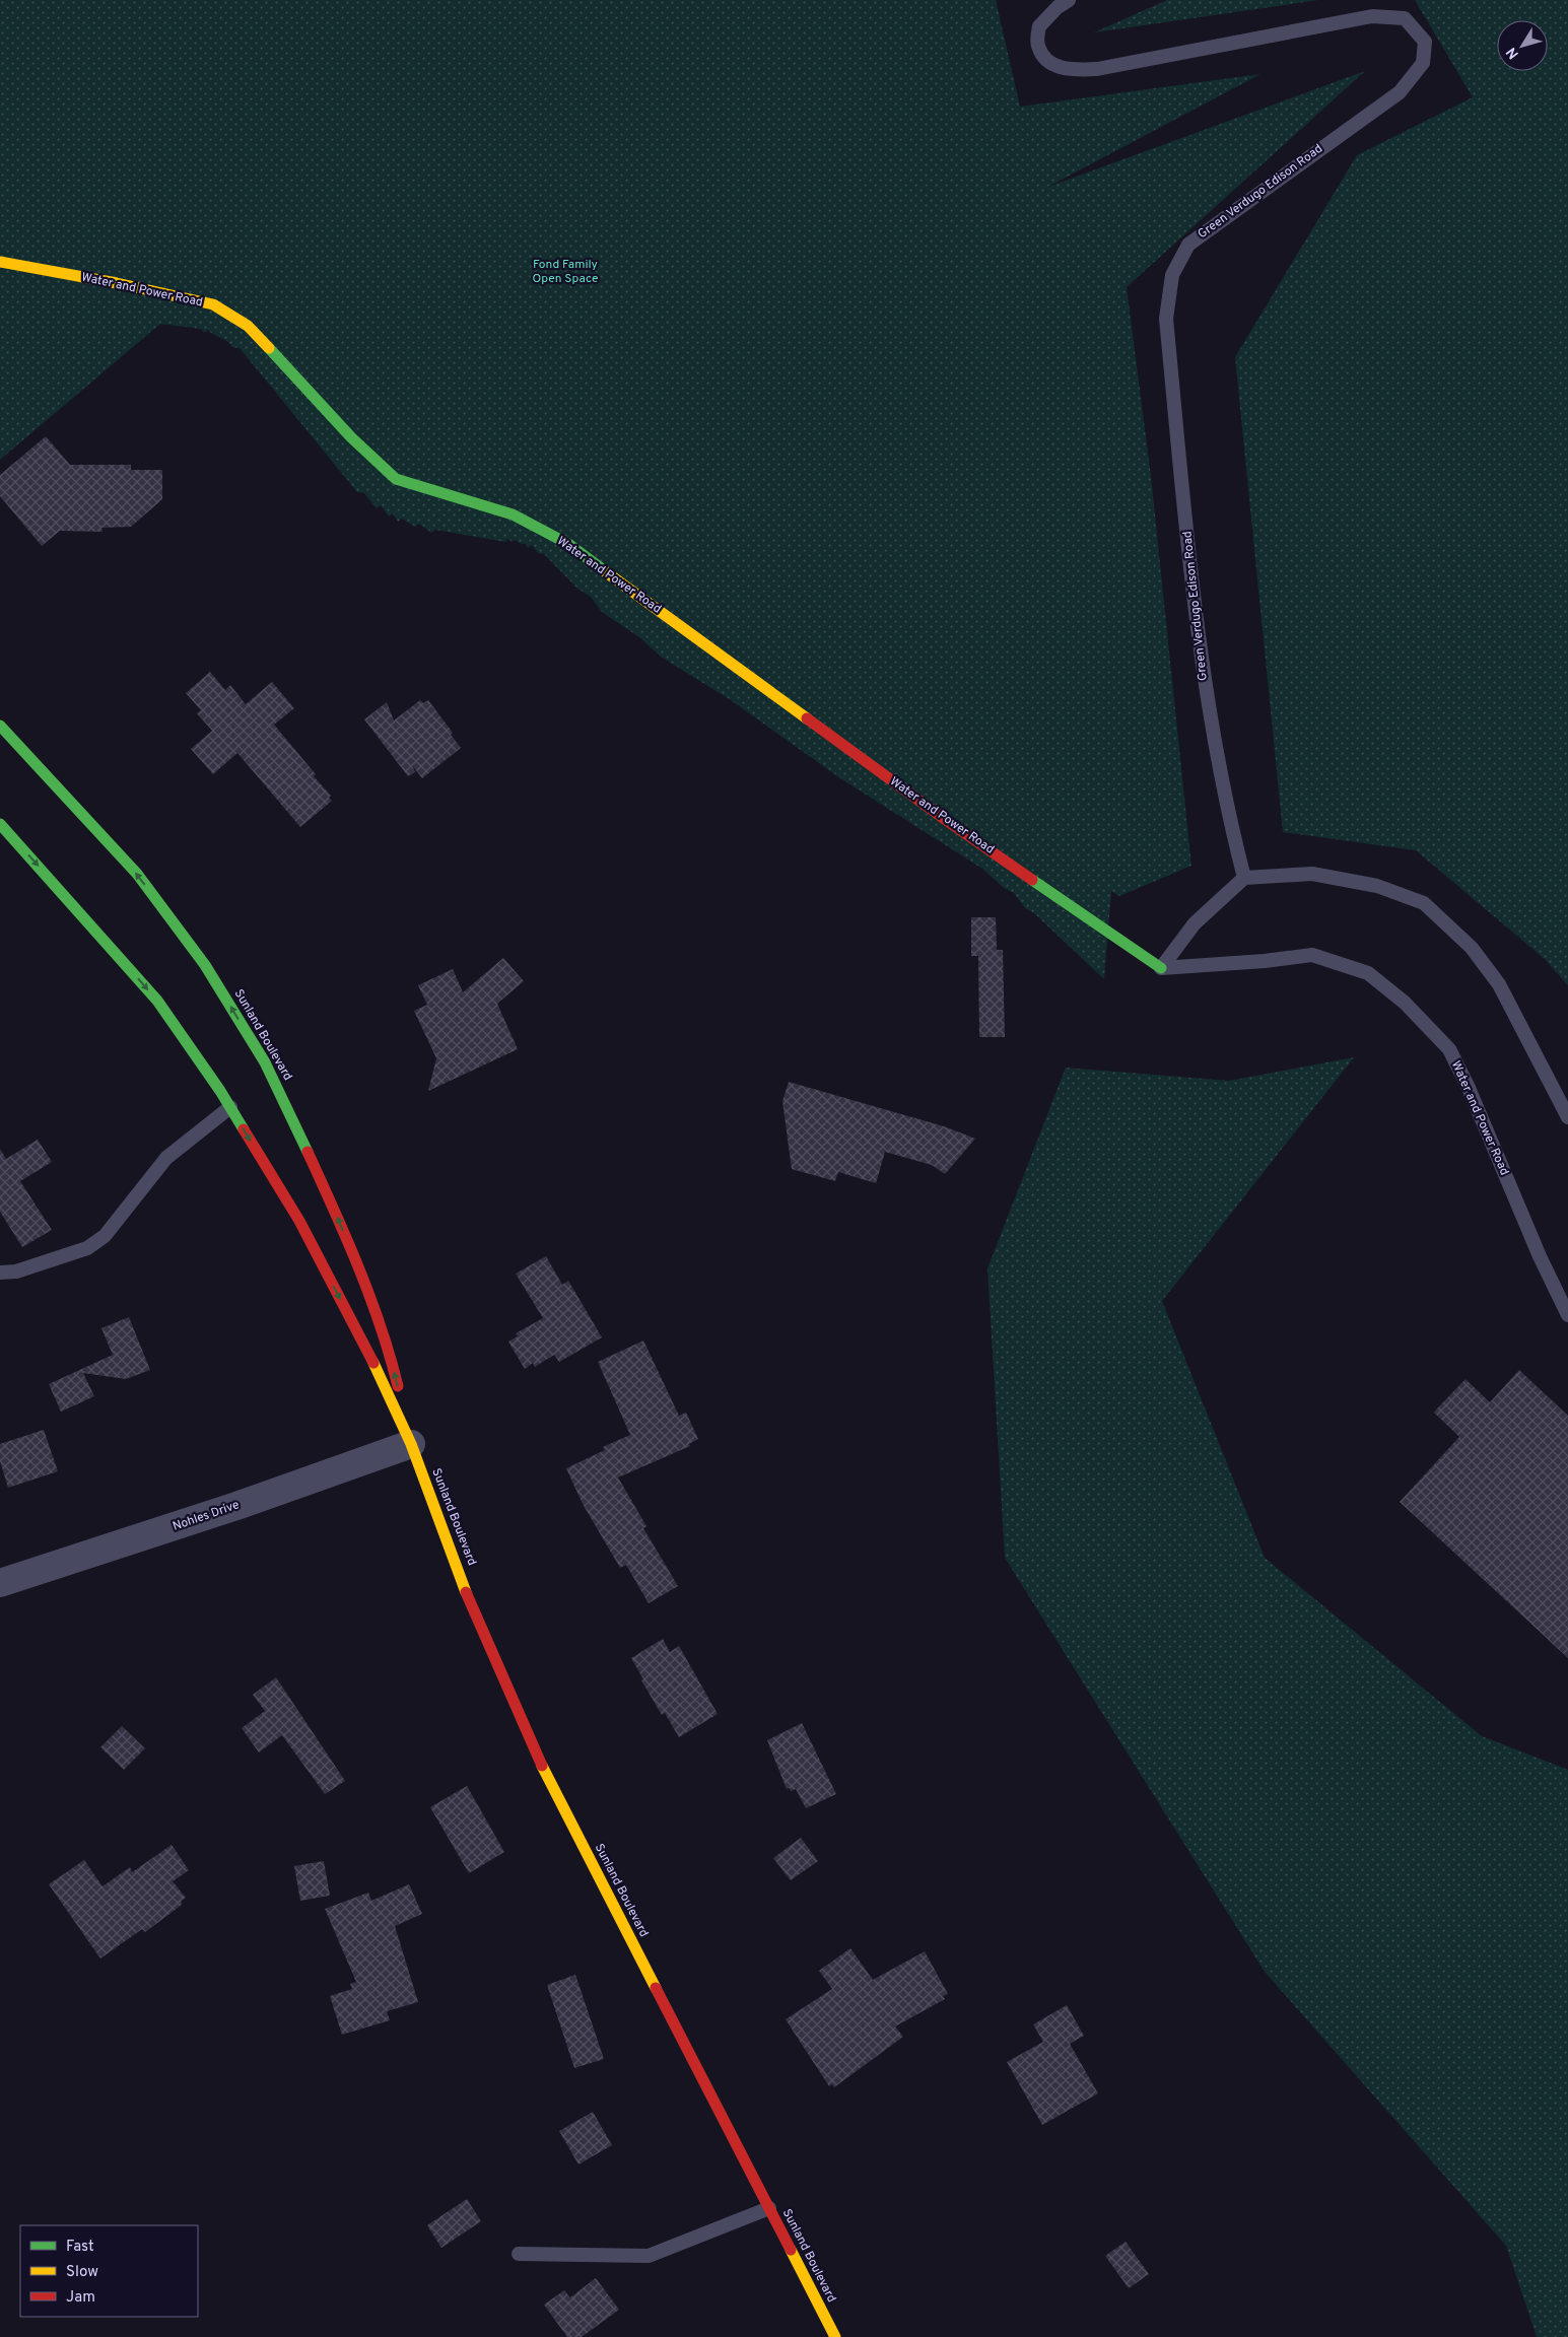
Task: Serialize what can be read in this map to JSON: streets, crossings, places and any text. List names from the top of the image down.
{
  "streets": {
    "main road": ["Water and Power Road", "Sunland Boulevard"],
    "street": ["Nohles Drive"],
    "lane": ["Green Verdugo Edison Road"]
  },
  "crossings": [
    ["Sunland Boulevard", "Nohles Drive"]
  ],
  "parks": ["Fond Family Open Space"],
  "legend": ["Fast", "Slow", "Jam"],
  "north": "bottom left"
}
